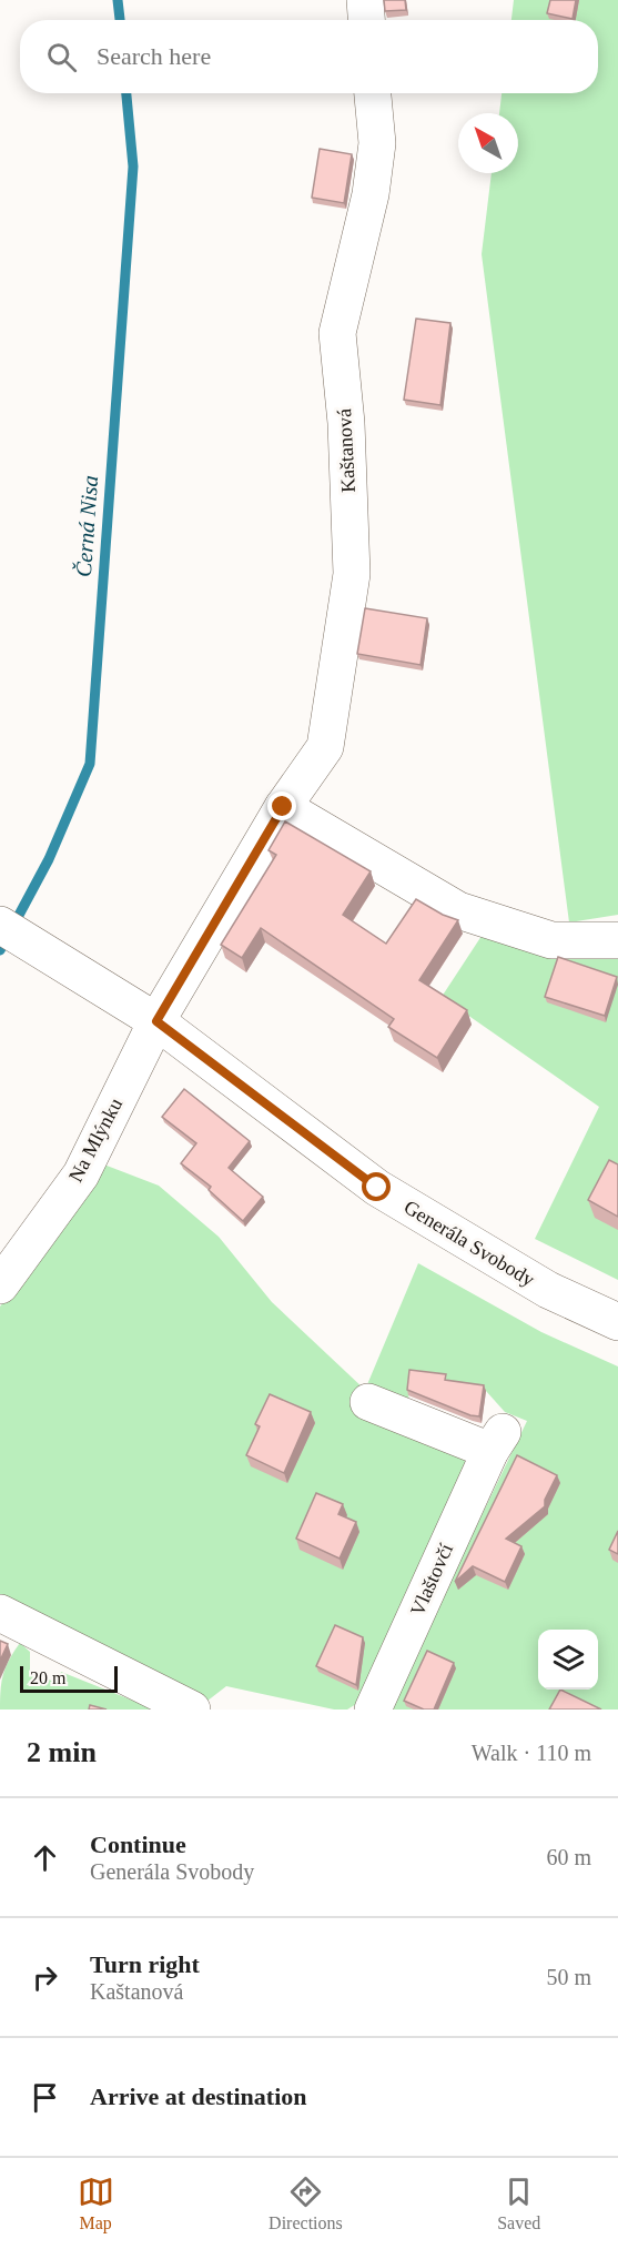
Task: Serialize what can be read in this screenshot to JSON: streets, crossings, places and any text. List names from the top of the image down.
{
  "streets": {
    "street": [
      "Kaštanová",
      "Na Mlýnku",
      "Generála Svobody",
      "Vlaštovčí"
    ]
  },
  "crossings": [
    ["Kaštanová", "Na Mlýnku"],
    ["Kaštanová", "Generála Svobody"],
    ["Na Mlýnku", "Generála Svobody"]
  ],
  "water": ["Černá Nisa"],
  "scale_bar": "20 m",
  "north": "top left",
  "page": {
    "search": "Search here",
    "scale": "20 m",
    "heading": ["2 min", "Walk · 110 m"],
    "list": [
      ["Continue", "Generála Svobody", "60 m"],
      ["Turn right", "Kaštanová", "50 m"],
      "Arrive at destination"
    ],
    "nav": ["Map", "Directions", "Saved"]
  }
}
